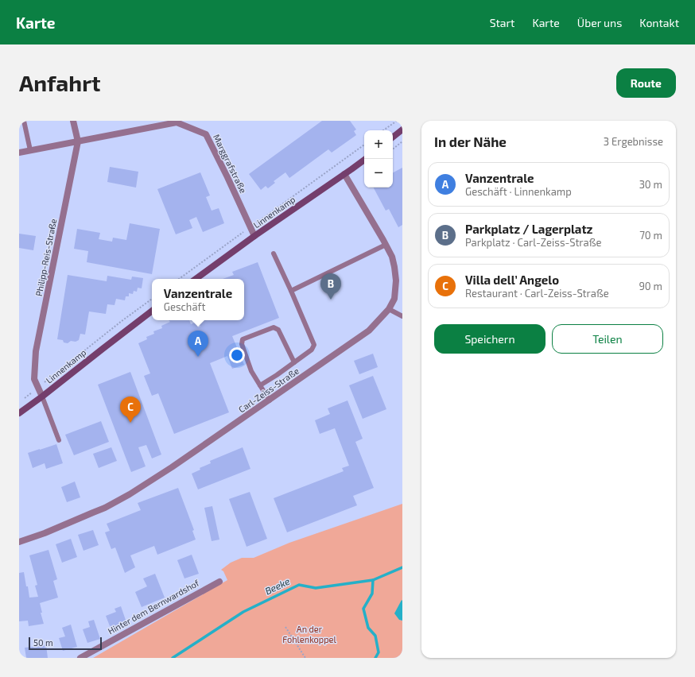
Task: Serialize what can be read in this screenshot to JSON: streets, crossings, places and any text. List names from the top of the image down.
{
  "streets": {
    "main road": ["Linnenkamp"],
    "street": [
      "Marggrafstraße",
      "Philipp-Reis-Straße",
      "Carl-Zeiss-Straße",
      "Hinter dem Bernwardshof"
    ]
  },
  "crossings": [
    ["Marggrafstraße", "Linnenkamp"],
    ["Marggrafstraße", "Philipp-Reis-Straße"],
    ["Linnenkamp", "Philipp-Reis-Straße"],
    ["Linnenkamp", "Carl-Zeiss-Straße"]
  ],
  "water": ["Beeke"],
  "parks": ["An der Fohlenkoppel"],
  "scale_bar": "50 m",
  "page": {
    "header": "Karte",
    "nav": [
      "Start",
      "Karte",
      "Über uns",
      "Kontakt"
    ],
    "buttons": [
      "Route",
      ["Speichern", "Teilen"]
    ],
    "title": "Anfahrt",
    "heading": ["In der Nähe", "3 Ergebnisse"],
    "map_buttons": ["+", "−"],
    "list": [
      {
        "mark": "A",
        "name": "Vanzentrale",
        "note": "Geschäft · Linnenkamp",
        "value": "30 m"
      },
      {
        "mark": "B",
        "name": "Parkplatz / Lagerplatz",
        "note": "Parkplatz · Carl-Zeiss-Straße",
        "value": "70 m"
      },
      {
        "mark": "C",
        "name": "Villa dell’ Angelo",
        "note": "Restaurant · Carl-Zeiss-Straße",
        "value": "90 m"
      }
    ],
    "pins": ["B", "A", "C"],
    "popup": ["Vanzentrale", "Geschäft"],
    "scale": "50 m"
  }
}
